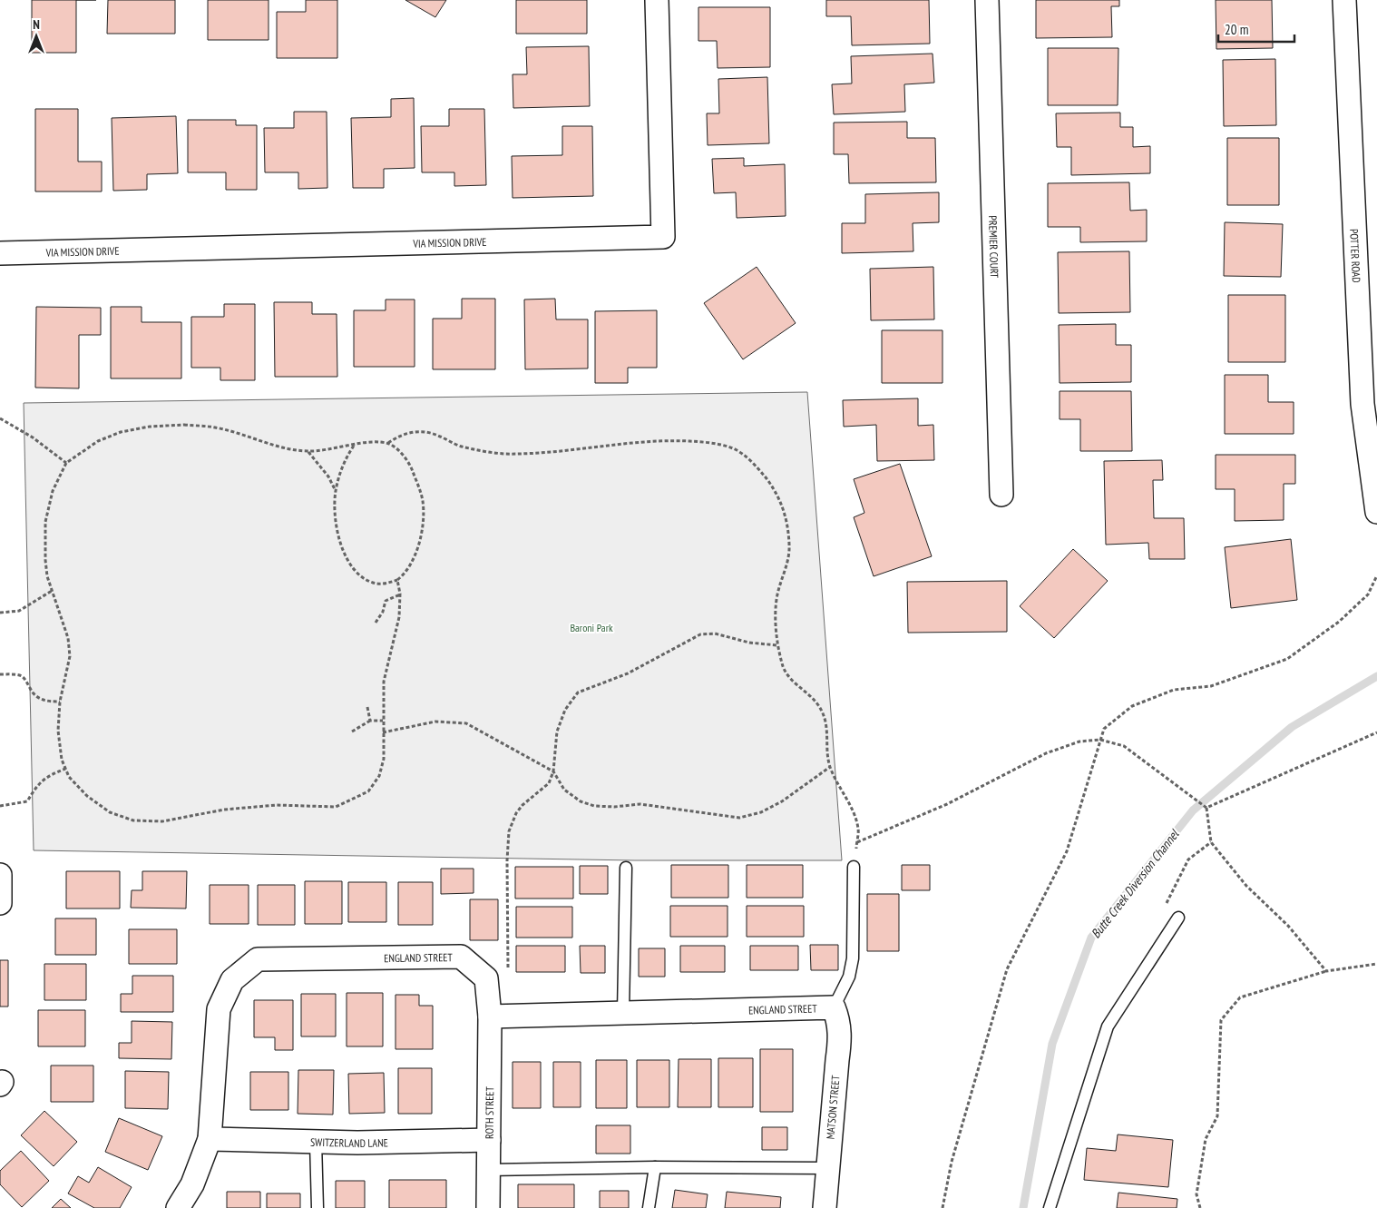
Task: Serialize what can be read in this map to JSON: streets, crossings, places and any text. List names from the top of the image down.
{
  "streets": {
    "street": [
      "VIA MISSION DRIVE",
      "PREMIER COURT",
      "POTTER ROAD",
      "ENGLAND STREET",
      "MATSON STREET",
      "ROTH STREET",
      "SWITZERLAND LANE"
    ]
  },
  "crossings": [
    ["ENGLAND STREET", "MATSON STREET"],
    ["ENGLAND STREET", "ROTH STREET"],
    ["ENGLAND STREET", "SWITZERLAND LANE"],
    ["ROTH STREET", "SWITZERLAND LANE"]
  ],
  "water": ["Butte Creek Diversion Channel"],
  "parks": ["Baroni Park"],
  "scale_bar": "20 m",
  "north": "top"
}
